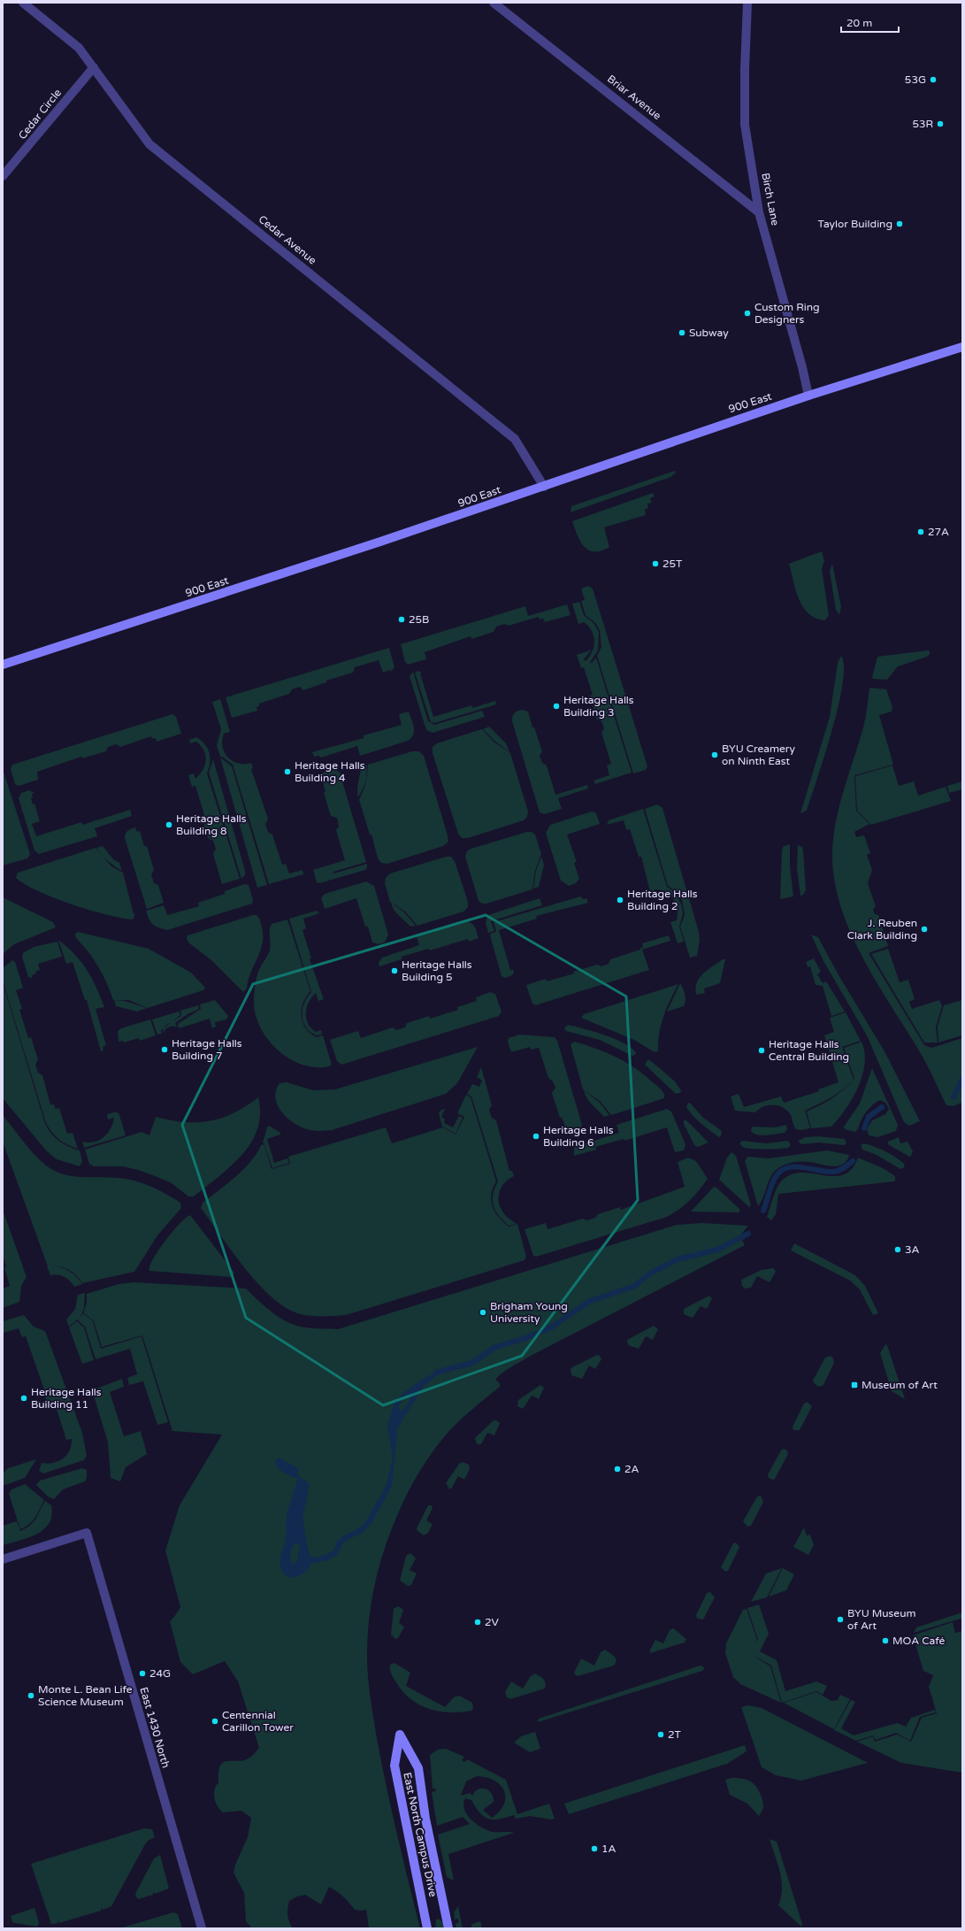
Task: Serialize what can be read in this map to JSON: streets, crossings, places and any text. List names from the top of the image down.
{
  "streets": {
    "main road": ["900 East", "East North Campus Drive"],
    "street": [
      "Briar Avenue",
      "Cedar Circle",
      "Birch Lane",
      "Cedar Avenue",
      "East 1430 North"
    ]
  },
  "crossings": [
    ["Briar Avenue", "Birch Lane"],
    ["Cedar Circle", "Cedar Avenue"],
    ["Birch Lane", "900 East"],
    ["Cedar Avenue", "900 East"]
  ],
  "places": {
    "other": [
      "53G",
      "53R",
      "Taylor Building",
      "Custom Ring Designers",
      "Subway",
      "27A",
      "25T",
      "25B",
      "Heritage Halls Building 3",
      "BYU Creamery on Ninth East",
      "Heritage Halls Building 4",
      "Heritage Halls Building 8",
      "Heritage Halls Building 2",
      "J. Reuben Clark Building",
      "Heritage Halls Building 5",
      "Heritage Halls Building 7",
      "Heritage Halls Central Building",
      "Heritage Halls Building 6",
      "3A",
      "Brigham Young University",
      "Heritage Halls Building 11",
      "2A",
      "BYU Museum of Art",
      "2V",
      "MOA Café",
      "24G",
      "Monte L. Bean Life Science Museum",
      "Centennial Carillon Tower",
      "2T",
      "1A"
    ],
    "transit": ["Museum of Art"]
  },
  "scale_bar": "20 m"
}
